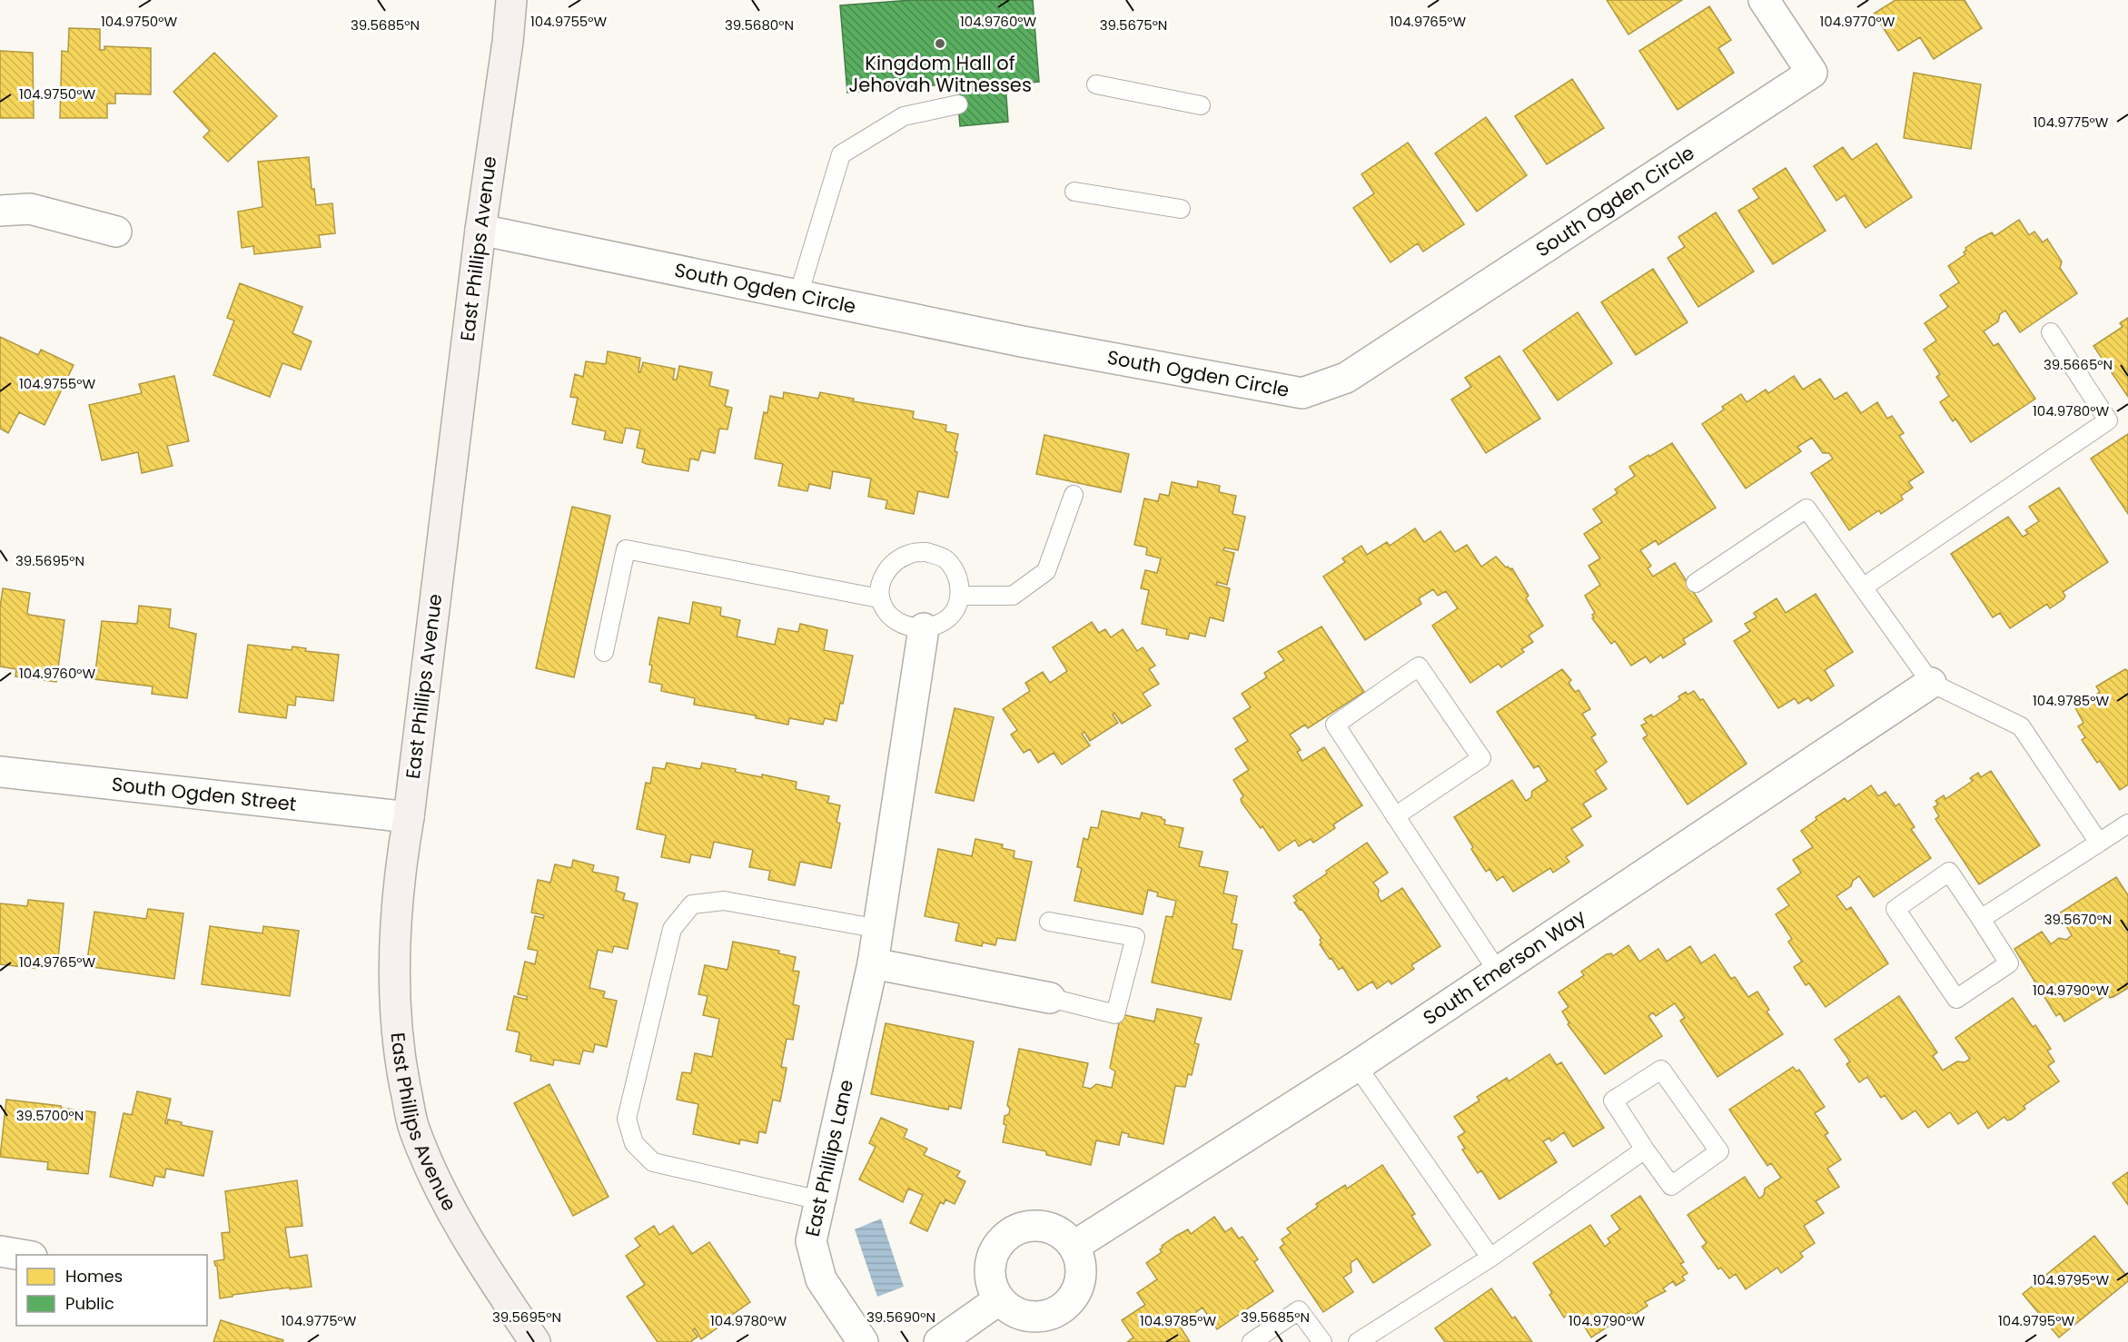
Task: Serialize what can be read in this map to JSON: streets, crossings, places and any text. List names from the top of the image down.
{
  "streets": {
    "street": [
      "South Ogden Circle",
      "East Phillips Avenue",
      "South Ogden Street",
      "South Emerson Way",
      "East Phillips Lane"
    ]
  },
  "crossings": [
    ["South Ogden Circle", "East Phillips Avenue"],
    ["East Phillips Avenue", "South Ogden Street"]
  ],
  "places": ["Kingdom Hall of Jehovah Witnesses"],
  "legend": ["Homes", "Public"],
  "coordinates": [
    "104.9750°W",
    "104.9755°W",
    "104.9760°W",
    "104.9765°W",
    "104.9770°W",
    "39.5685°N",
    "39.5680°N",
    "39.5675°N",
    "104.9775°W",
    "39.5665°N",
    "104.9780°W",
    "39.5695°N",
    "104.9785°W",
    "39.5670°N",
    "104.9790°W",
    "39.5700°N",
    "104.9795°W",
    "39.5690°N"
  ]
}
